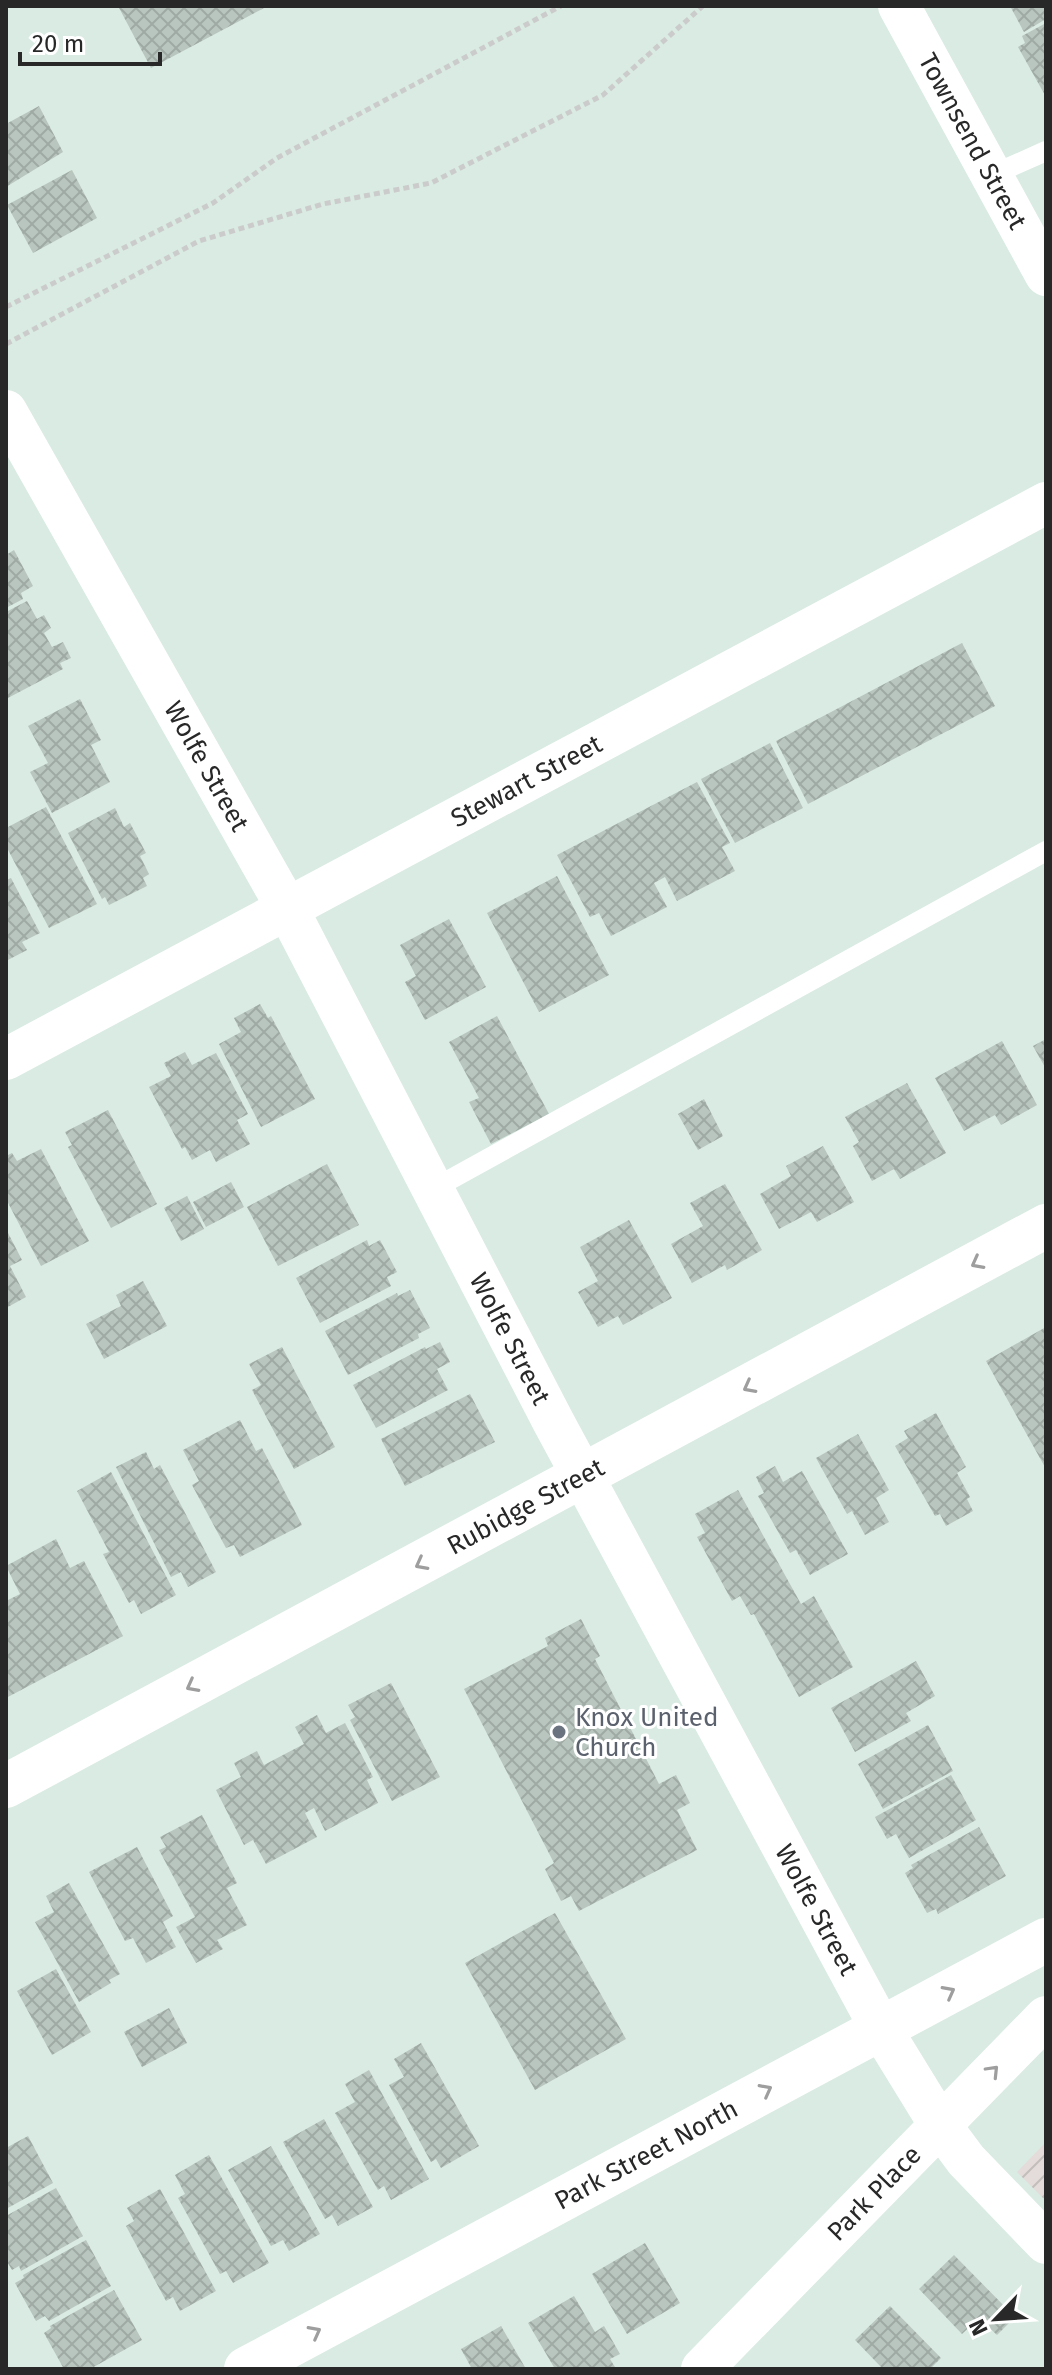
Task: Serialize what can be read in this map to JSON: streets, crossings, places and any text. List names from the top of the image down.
{
  "streets": {
    "main road": ["Rubidge Street", "Park Street North"],
    "street": [
      "Townsend Street",
      "Wolfe Street",
      "Stewart Street",
      "Park Place"
    ]
  },
  "crossings": [
    ["Wolfe Street", "Stewart Street"],
    ["Wolfe Street", "Rubidge Street"],
    ["Wolfe Street", "Park Street North"],
    ["Wolfe Street", "Park Place"]
  ],
  "one_way": ["Rubidge Street", "Park Street North"],
  "places": ["Knox United Church"],
  "scale_bar": "20 m",
  "north": "bottom left"
}
